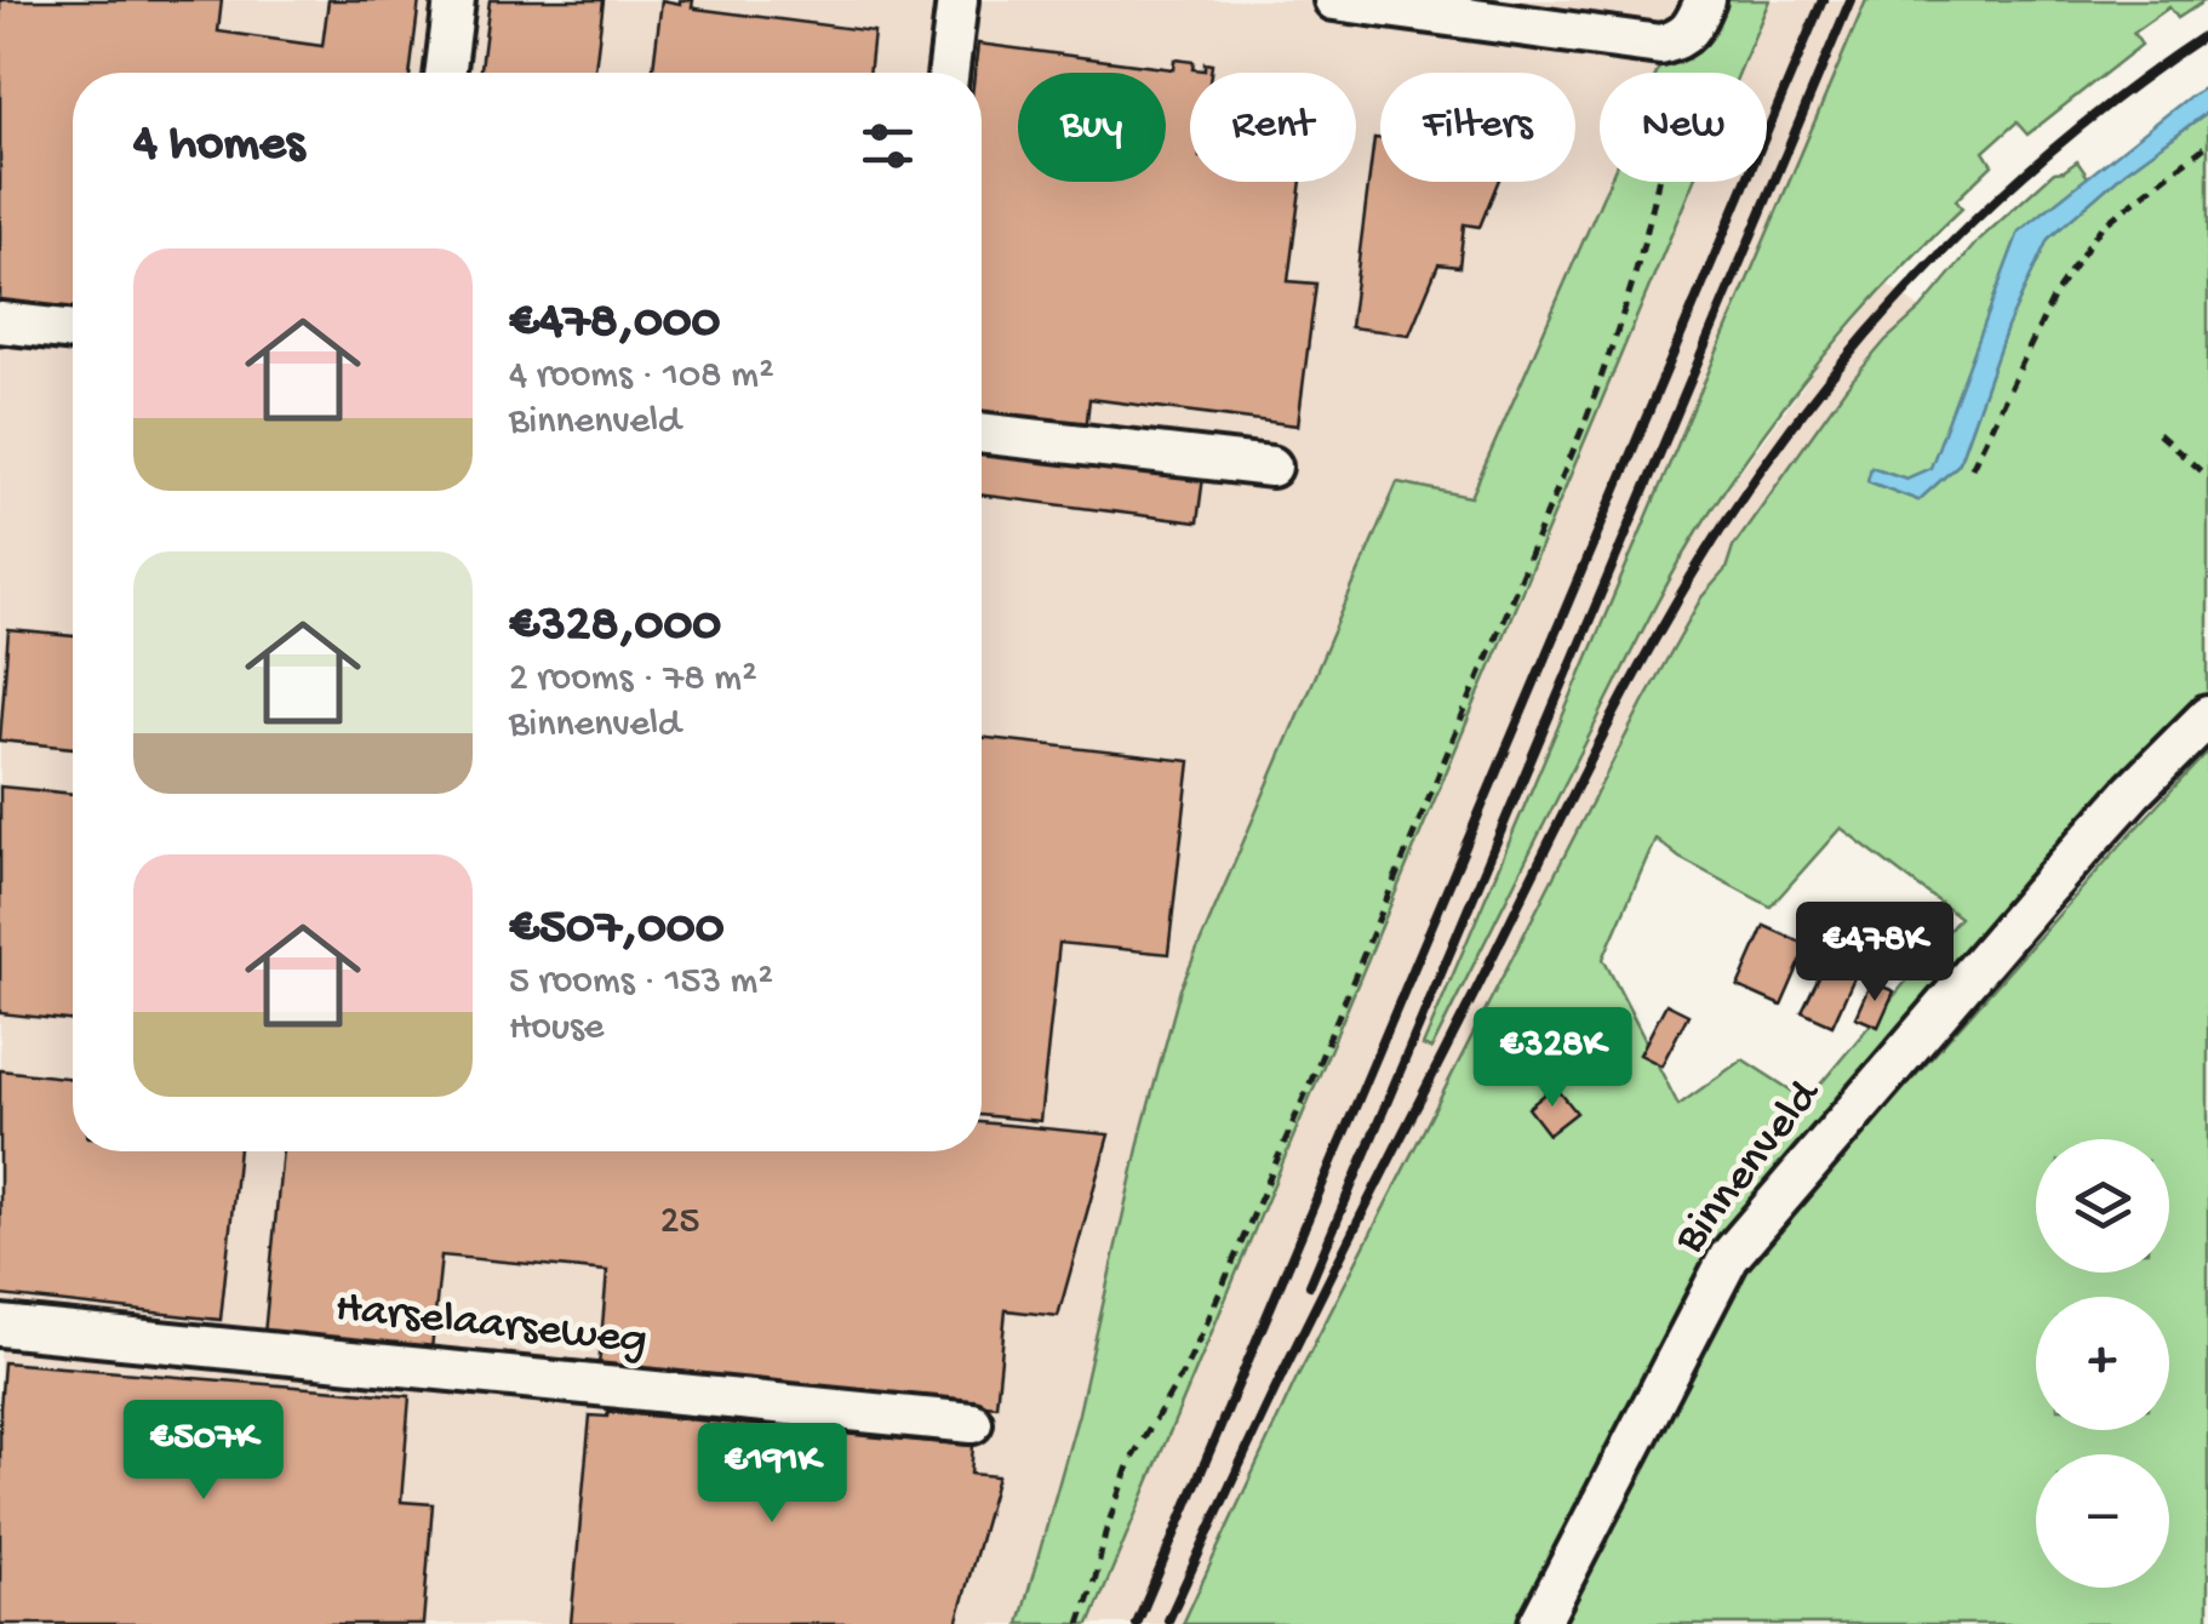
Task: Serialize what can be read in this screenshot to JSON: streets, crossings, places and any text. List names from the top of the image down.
{
  "streets": {
    "street": ["Binnenveld", "Harselaarseweg"]
  },
  "house_numbers": ["25"],
  "page": {
    "chip": [
      "Buy",
      "Rent",
      "Filters",
      "New"
    ],
    "heading": "4 homes",
    "list": [
      {
        "name": "€478,000",
        "note": "4 rooms · 108 m² · Binnenveld"
      },
      {
        "name": "€328,000",
        "note": "2 rooms · 78 m² · Binnenveld"
      },
      {
        "name": "€507,000",
        "note": "5 rooms · 153 m² · House"
      }
    ],
    "price": [
      "€478K",
      "€328K",
      "€507K",
      "€191K"
    ],
    "map_buttons": ["+", "−"]
  }
}
